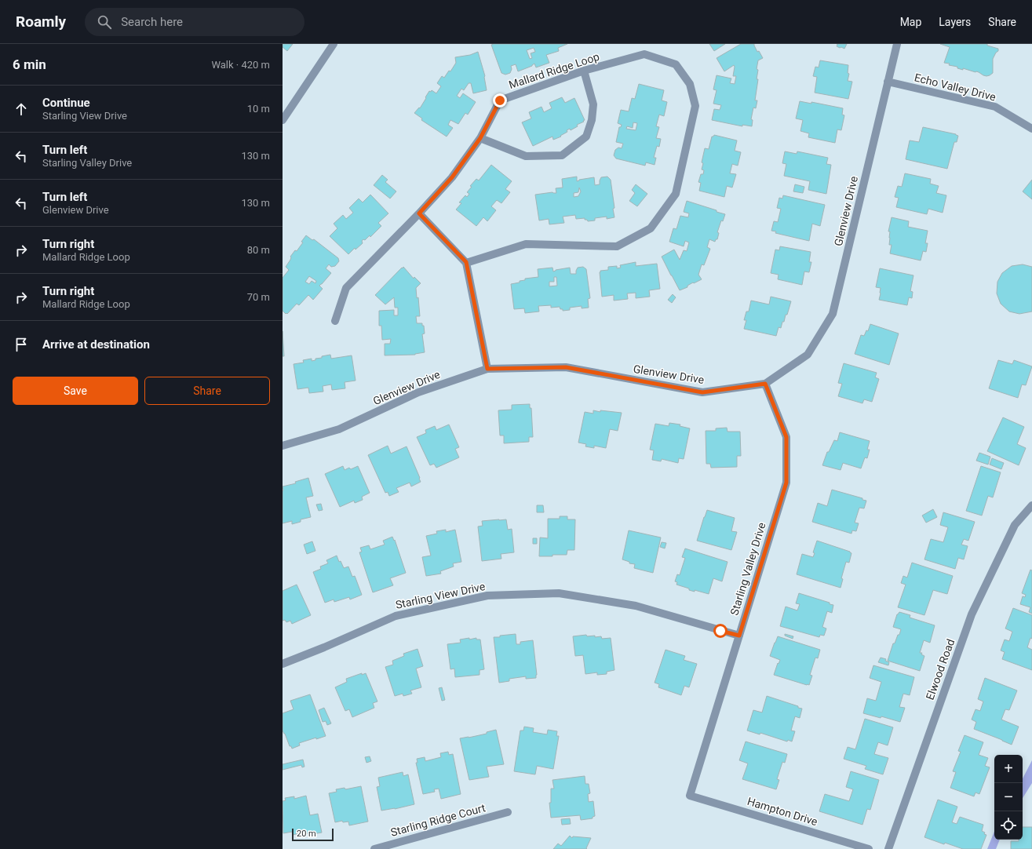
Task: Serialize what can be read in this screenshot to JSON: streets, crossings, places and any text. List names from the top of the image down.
{
  "streets": {
    "street": [
      "Mallard Ridge Loop",
      "Echo Valley Drive",
      "Glenview Drive",
      "Starling Valley Drive",
      "Starling View Drive",
      "Elwood Road",
      "Hampton Drive",
      "Starling Ridge Court"
    ]
  },
  "crossings": [
    ["Echo Valley Drive", "Glenview Drive"],
    ["Glenview Drive", "Starling Valley Drive"],
    ["Starling Valley Drive", "Starling View Drive"],
    ["Starling Valley Drive", "Hampton Drive"]
  ],
  "scale_bar": "20 m",
  "page": {
    "header": "Roamly",
    "search": "Search here",
    "nav": ["Map", "Layers", "Share"],
    "heading": ["6 min", "Walk · 420 m"],
    "list": [
      ["Continue", "Starling View Drive", "10 m"],
      ["Turn left", "Starling Valley Drive", "130 m"],
      ["Turn left", "Glenview Drive", "130 m"],
      ["Turn right", "Mallard Ridge Loop", "80 m"],
      ["Turn right", "Mallard Ridge Loop", "70 m"],
      "Arrive at destination"
    ],
    "buttons": ["Save", "Share"],
    "map_buttons": ["+", "−"],
    "scale": "20 m"
  }
}
